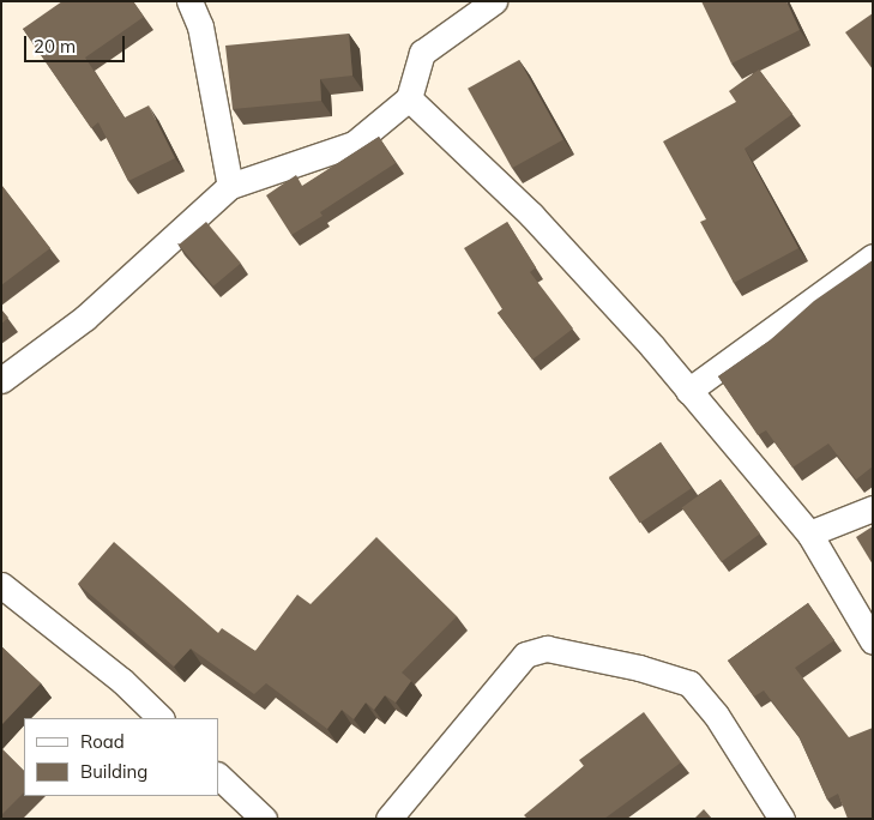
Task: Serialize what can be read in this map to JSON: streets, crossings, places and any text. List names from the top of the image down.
{
  "legend": ["Road", "Building"],
  "scale_bar": "20 m"
}
